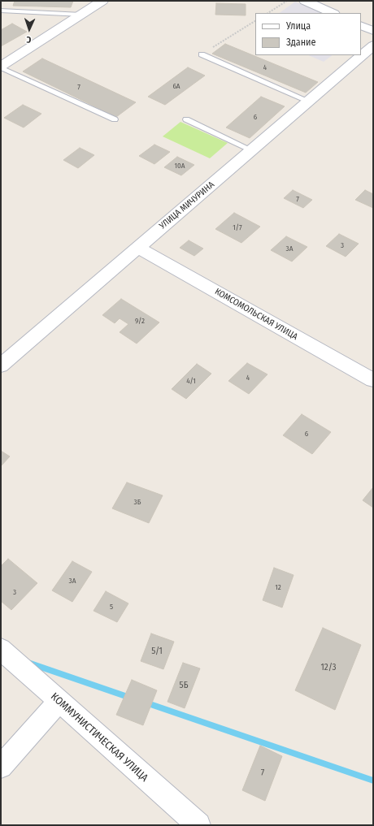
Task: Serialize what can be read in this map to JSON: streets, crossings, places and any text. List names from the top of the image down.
{
  "streets": {
    "street": ["УЛИЦА МИЧУРИНА", "КОМСОМОЛЬСКАЯ УЛИЦА", "КОММУНИСТИЧЕСКАЯ УЛИЦА"]
  },
  "crossings": [
    ["УЛИЦА МИЧУРИНА", "КОМСОМОЛЬСКАЯ УЛИЦА"]
  ],
  "house_numbers": [
    "4",
    "6А",
    "7",
    "6",
    "10А",
    "7",
    "1/7",
    "3",
    "3А",
    "9/2",
    "4",
    "4/1",
    "6",
    "3Б",
    "3А",
    "12",
    "3",
    "5",
    "5/1",
    "12/3",
    "5Б",
    "7"
  ],
  "legend": ["Улица", "Здание"],
  "north": "bottom"
}
